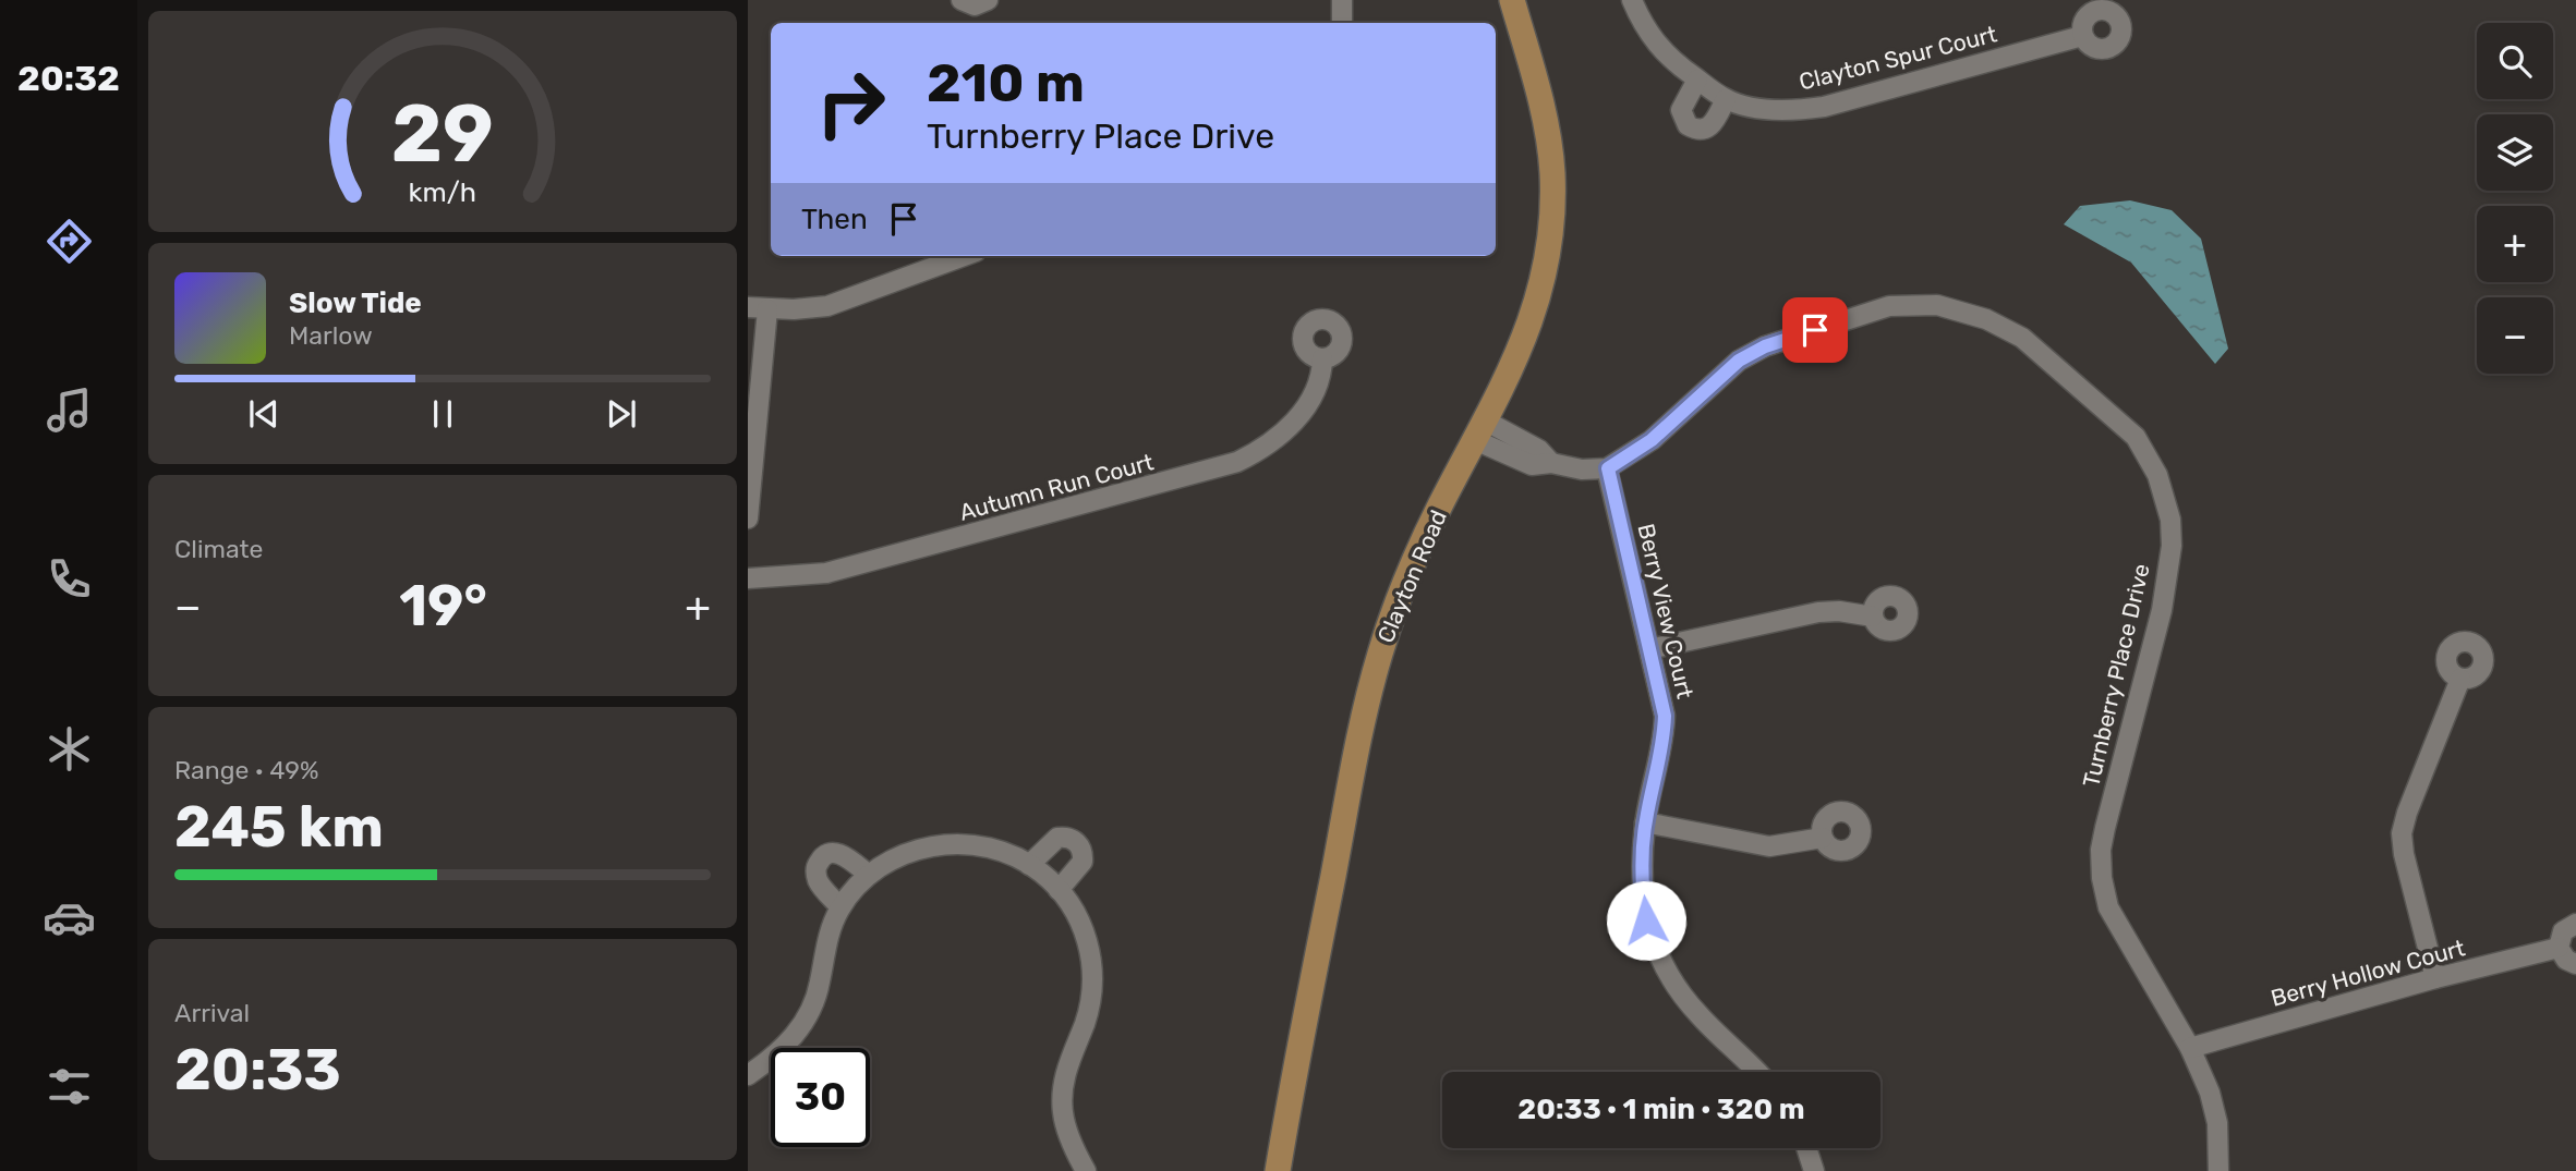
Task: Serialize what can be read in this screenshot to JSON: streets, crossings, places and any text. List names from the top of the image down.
{
  "streets": {
    "main road": ["Clayton Road"],
    "street": [
      "Clayton Spur Court",
      "Autumn Run Court",
      "Berry View Court",
      "Turnberry Place Drive",
      "Berry Hollow Court"
    ]
  },
  "crossings": [
    ["Berry View Court", "Turnberry Place Drive"],
    ["Turnberry Place Drive", "Berry Hollow Court"]
  ],
  "page": {
    "tabs": "20:32",
    "map_buttons": ["+", "−"],
    "turn": ["210 m", "Turnberry Place Drive"],
    "then": "Then",
    "song": ["Slow Tide", "Marlow"],
    "tile": [
      "Climate",
      ["Range · 49%", "245 km"],
      ["Arrival", "20:33"]
    ],
    "heat": ["−", "19°", "+"],
    "limit": "30",
    "trip": "20:33 · 1 min · 320 m",
    "gauge": ["29", "km/h"]
  }
}
